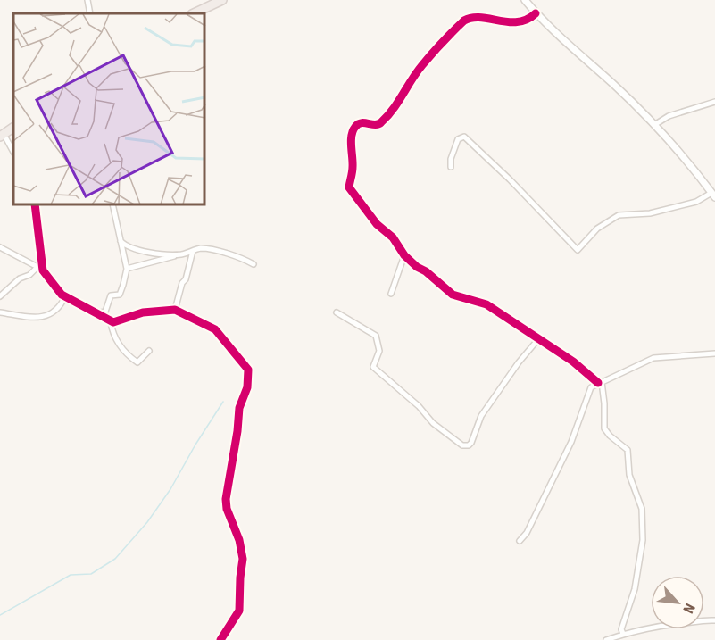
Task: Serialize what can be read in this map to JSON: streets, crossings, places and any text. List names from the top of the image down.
{
  "north": "bottom right"
}
